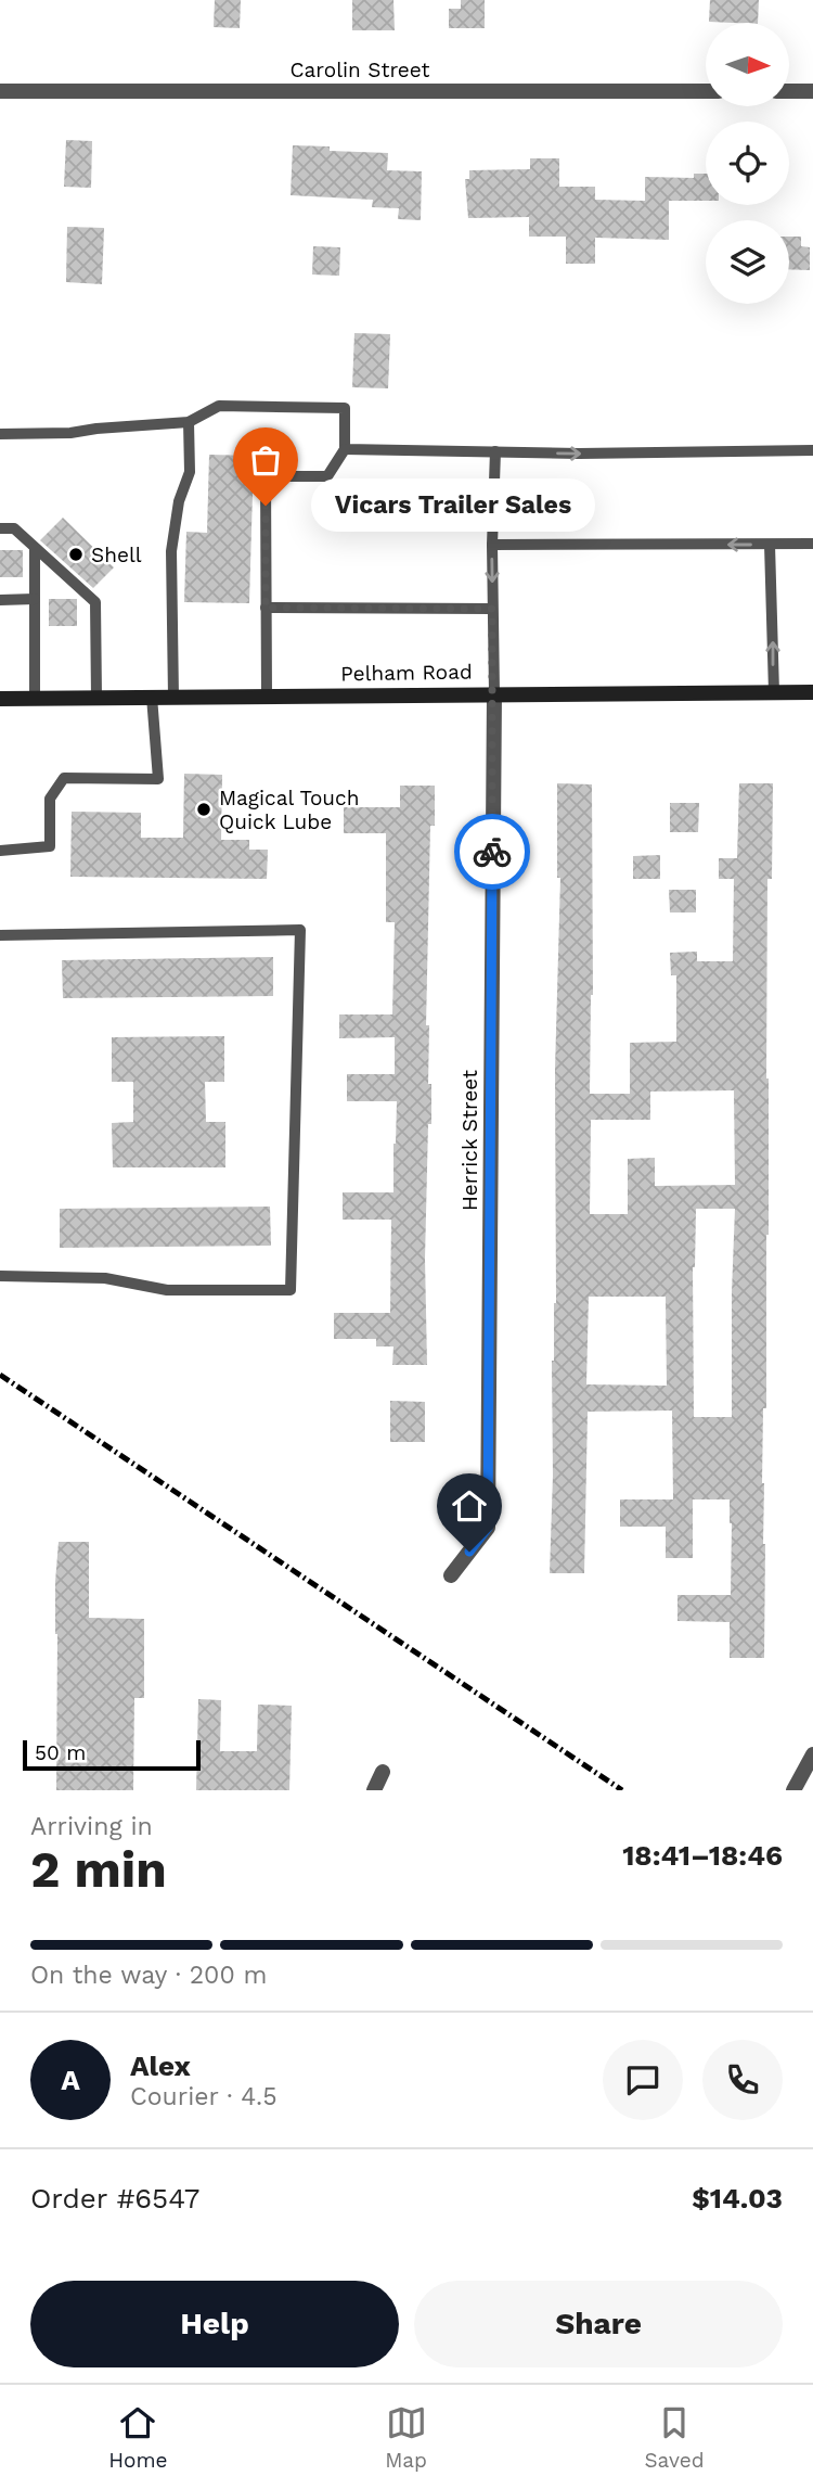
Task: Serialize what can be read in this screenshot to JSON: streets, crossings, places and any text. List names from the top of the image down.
{
  "streets": {
    "main road": ["Pelham Road"],
    "street": ["Carolin Street", "Herrick Street"]
  },
  "crossings": [
    ["Pelham Road", "Herrick Street"]
  ],
  "places": ["Vicars Trailer Sales", "Shell", "Magical Touch Quick Lube"],
  "scale_bar": "50 m",
  "north": "right",
  "page": {
    "bubble": "Vicars Trailer Sales",
    "scale": "50 m",
    "heading": ["2 min", "Arriving in", "18:41–18:46"],
    "panel": [
      "Alex",
      "Courier · 4.5",
      "Order #6547",
      "$14.03"
    ],
    "bar": "On the way · 200 m",
    "round": "A",
    "buttons": ["Help", "Share"],
    "tabs": ["Home", "Map", "Saved"]
  }
}
